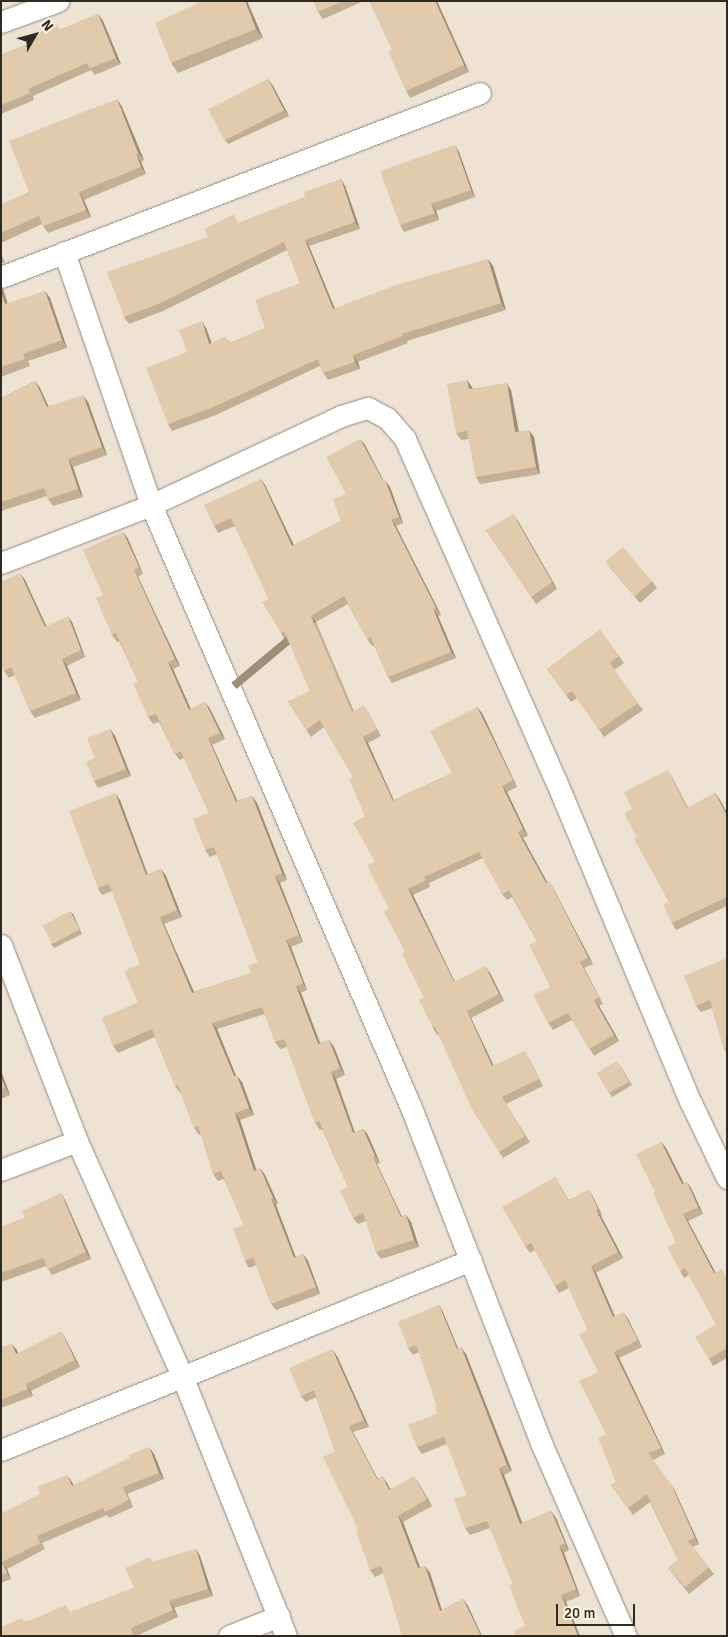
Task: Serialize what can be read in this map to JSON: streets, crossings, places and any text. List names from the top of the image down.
{
  "scale_bar": "20 m",
  "north": "top right"
}
